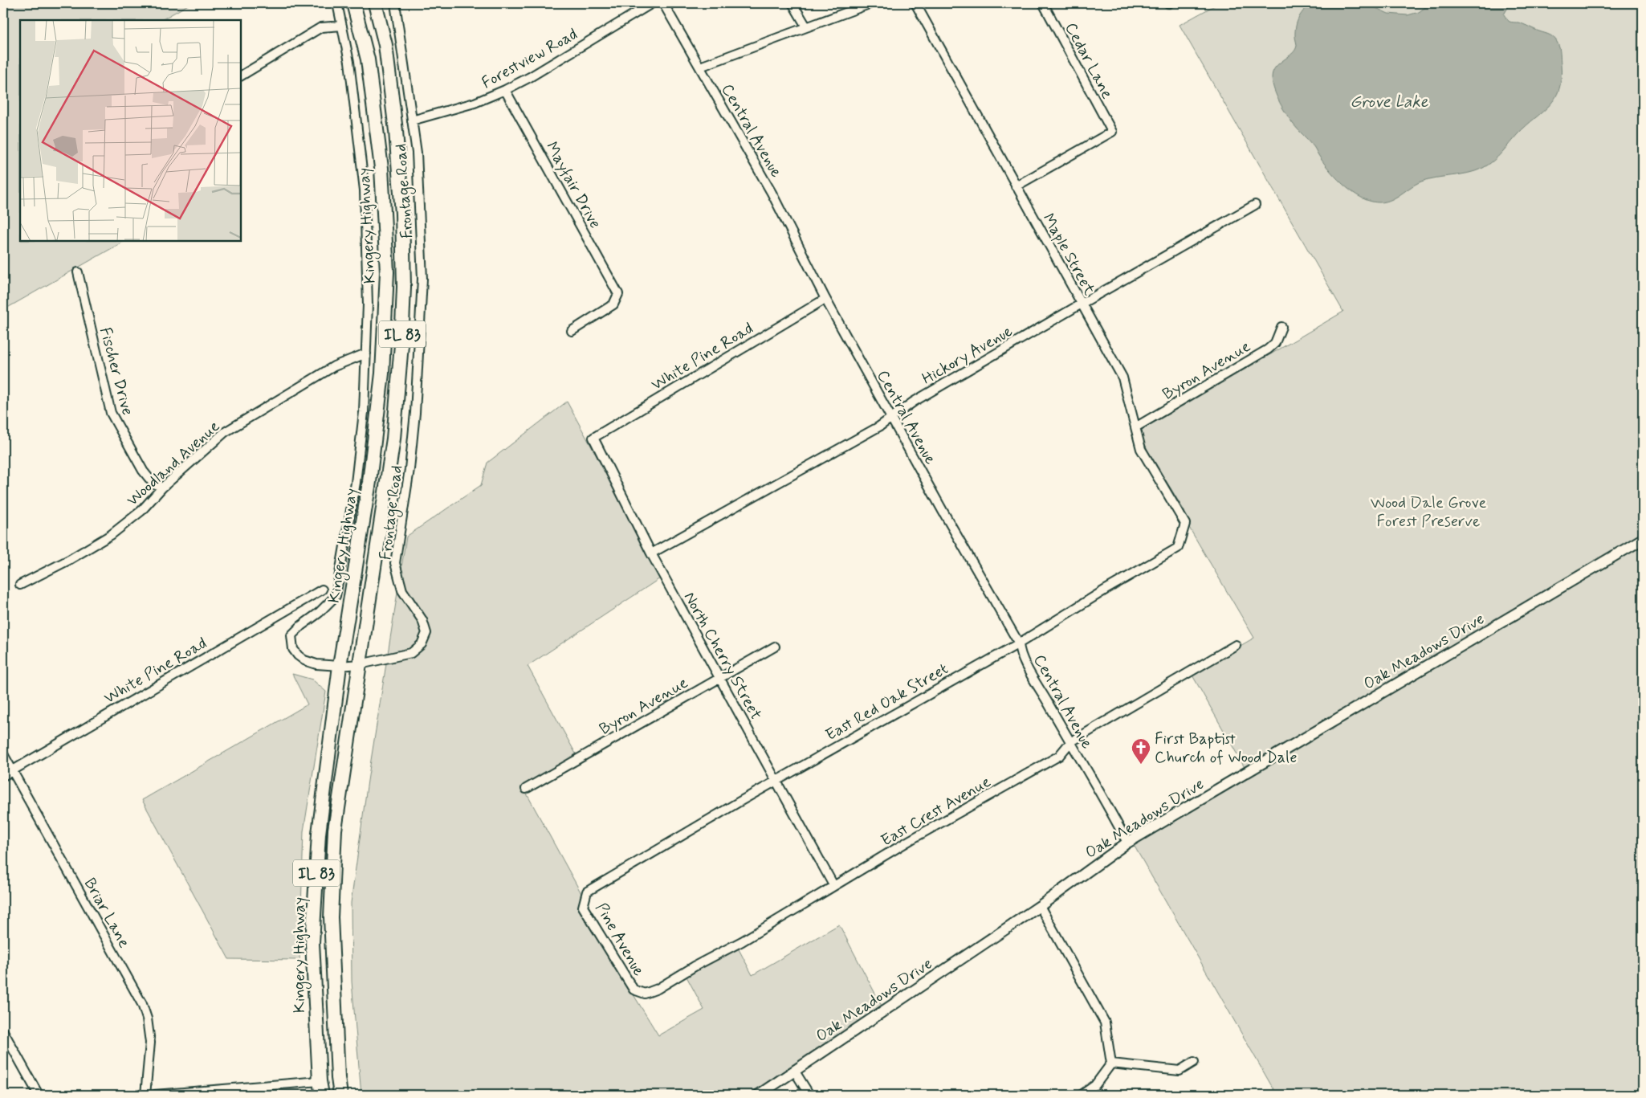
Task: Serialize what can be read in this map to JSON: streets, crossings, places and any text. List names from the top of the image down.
{
  "streets": {
    "highway": ["Kingery Highway", "IL 83"],
    "street": [
      "Forestview Road",
      "Cedar Lane",
      "Central Avenue",
      "Mayfair Drive",
      "Frontage Road",
      "Maple Street",
      "Hickory Avenue",
      "White Pine Road",
      "Byron Avenue",
      "Fischer Drive",
      "Woodland Avenue",
      "Oak Meadows Drive",
      "North Cherry Street",
      "East Red Oak Street",
      "East Crest Avenue",
      "Briar Lane",
      "Pine Avenue"
    ]
  },
  "crossings": [
    ["Forestview Road", "Mayfair Drive"],
    ["Forestview Road", "Frontage Road"],
    ["Cedar Lane", "Maple Street"],
    ["Central Avenue", "Hickory Avenue"],
    ["Central Avenue", "White Pine Road"],
    ["Central Avenue", "Oak Meadows Drive"],
    ["Central Avenue", "East Red Oak Street"],
    ["Central Avenue", "East Crest Avenue"],
    ["Frontage Road", "Kingery Highway"],
    ["Frontage Road", "Woodland Avenue"],
    ["Maple Street", "Hickory Avenue"],
    ["Maple Street", "Byron Avenue"],
    ["Maple Street", "East Red Oak Street"],
    ["Hickory Avenue", "North Cherry Street"],
    ["White Pine Road", "North Cherry Street"],
    ["White Pine Road", "Briar Lane"],
    ["Byron Avenue", "North Cherry Street"],
    ["Fischer Drive", "Woodland Avenue"],
    ["North Cherry Street", "East Red Oak Street"],
    ["North Cherry Street", "East Crest Avenue"],
    ["East Red Oak Street", "Pine Avenue"],
    ["East Crest Avenue", "Pine Avenue"]
  ],
  "water": ["Grove Lake"],
  "parks": ["Wood Dale Grove Forest Preserve"],
  "places": {
    "church": ["First Baptist Church of Wood Dale"]
  }
}
